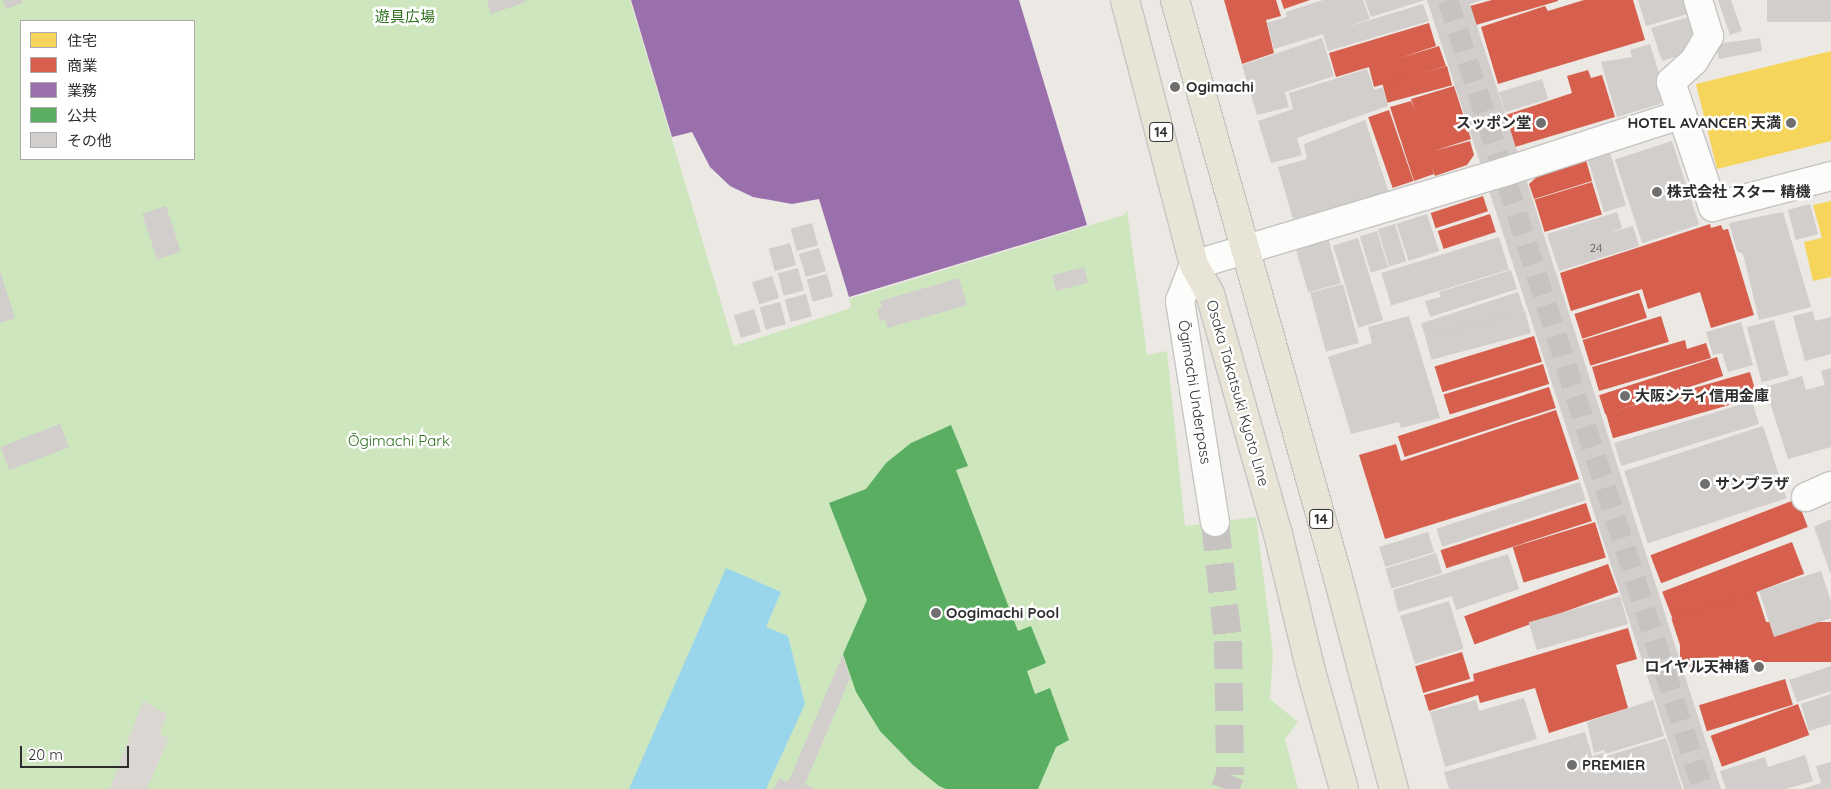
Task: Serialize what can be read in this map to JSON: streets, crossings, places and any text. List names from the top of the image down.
{
  "streets": {
    "main road": ["14", "Osaka Takatsuki Kyoto Line"],
    "street": ["Ōgimachi Underpass"]
  },
  "crossings": [
    ["Ōgimachi Underpass", "Osaka Takatsuki Kyoto Line"]
  ],
  "parks": ["遊具広場", "Ōgimachi Park"],
  "places": [
    "Ogimachi",
    "スッポン堂",
    "HOTEL AVANCER 天満",
    "株式会社 スター 精機",
    "大阪シティ信用金庫",
    "サンプラザ",
    "Oogimachi Pool",
    "ロイヤル天神橋",
    "PREMIER"
  ],
  "house_numbers": ["24"],
  "legend": [
    "住宅",
    "商業",
    "業務",
    "公共",
    "その他"
  ],
  "scale_bar": "20 m"
}
